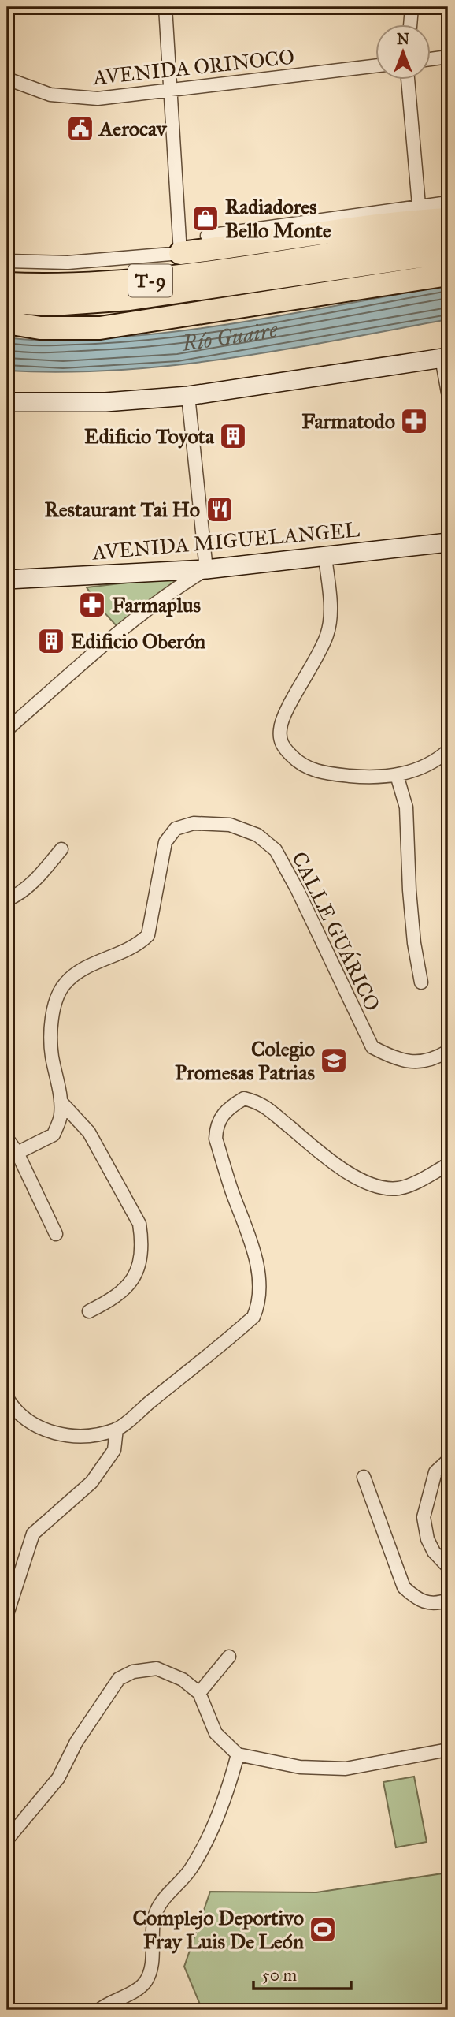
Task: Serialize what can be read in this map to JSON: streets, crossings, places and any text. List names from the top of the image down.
{
  "streets": {
    "highway": ["T-9"],
    "street": ["AVENIDA ORINOCO", "AVENIDA MIGUELANGEL", "CALLE GUÁRICO"]
  },
  "water": ["Río Guaire"],
  "places": {
    "public building": ["Aerocav"],
    "shop": ["Radiadores Bello Monte"],
    "pharmacy": ["Farmatodo", "Farmaplus"],
    "building": ["Edificio Toyota", "Edificio Oberón"],
    "restaurant": ["Restaurant Tai Ho"],
    "school or university": ["Colegio Promesas Patrias"],
    "sports": ["Complejo Deportivo Fray Luis De León"]
  },
  "scale_bar": "50 m",
  "north": "top"
}
